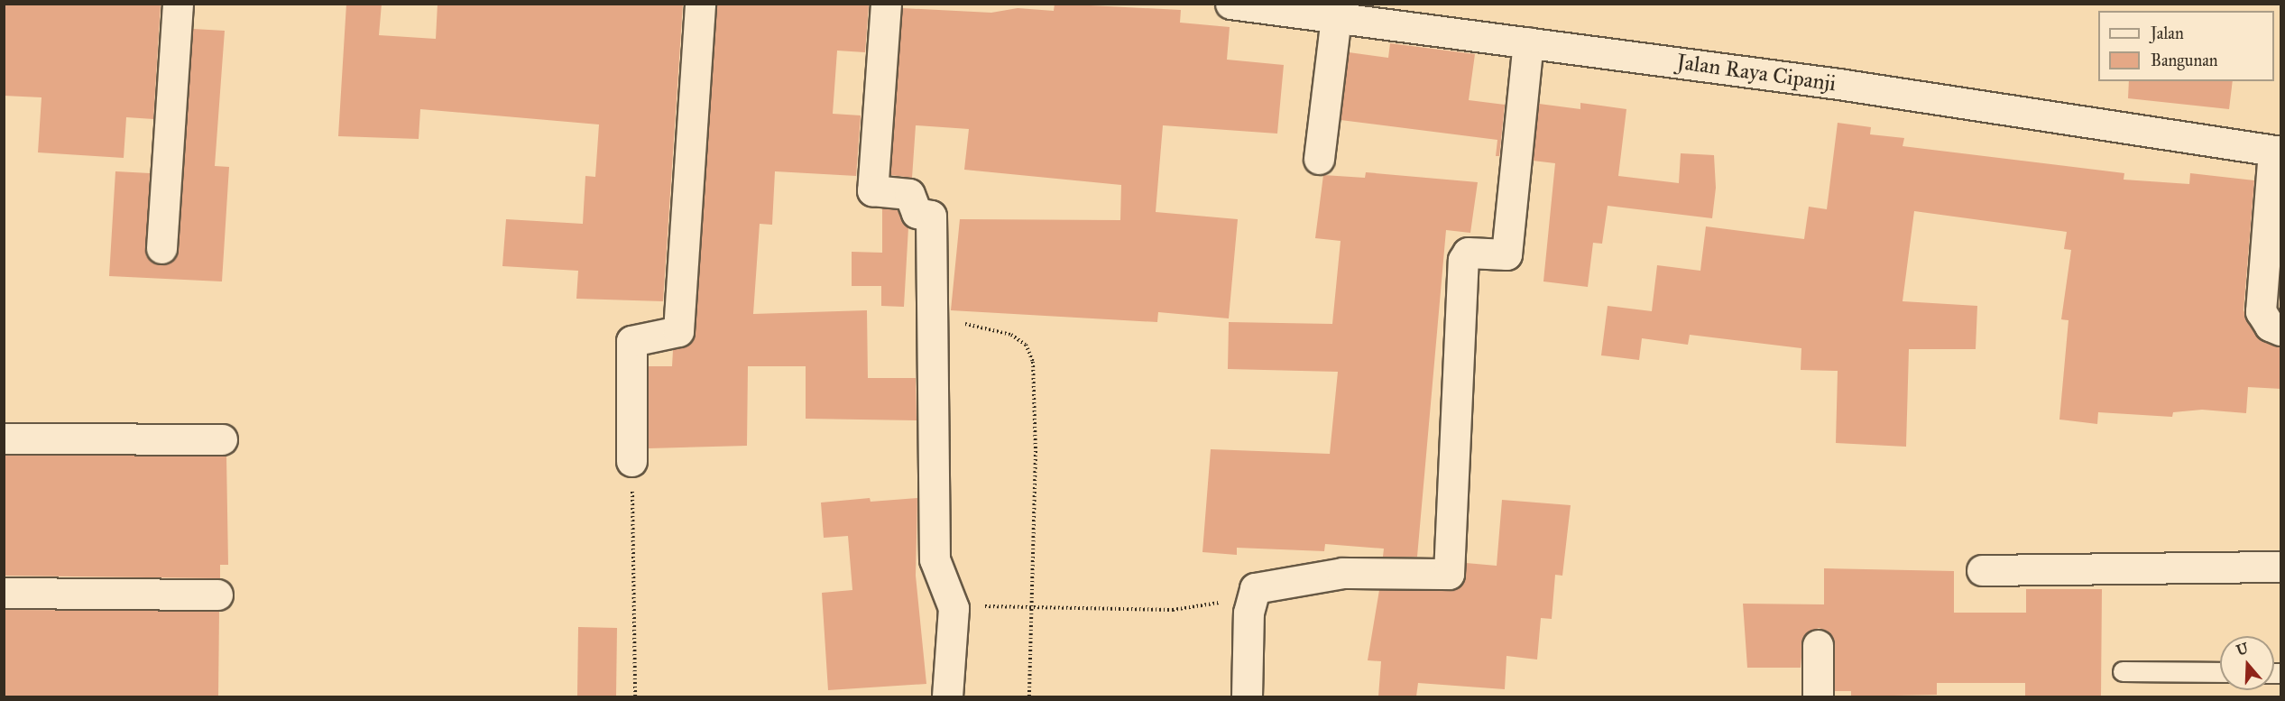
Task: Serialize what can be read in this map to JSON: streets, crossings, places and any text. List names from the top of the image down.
{
  "streets": {
    "street": ["Jalan Raya Cipanji"]
  },
  "legend": ["Jalan", "Bangunan"],
  "north": "top"
}
